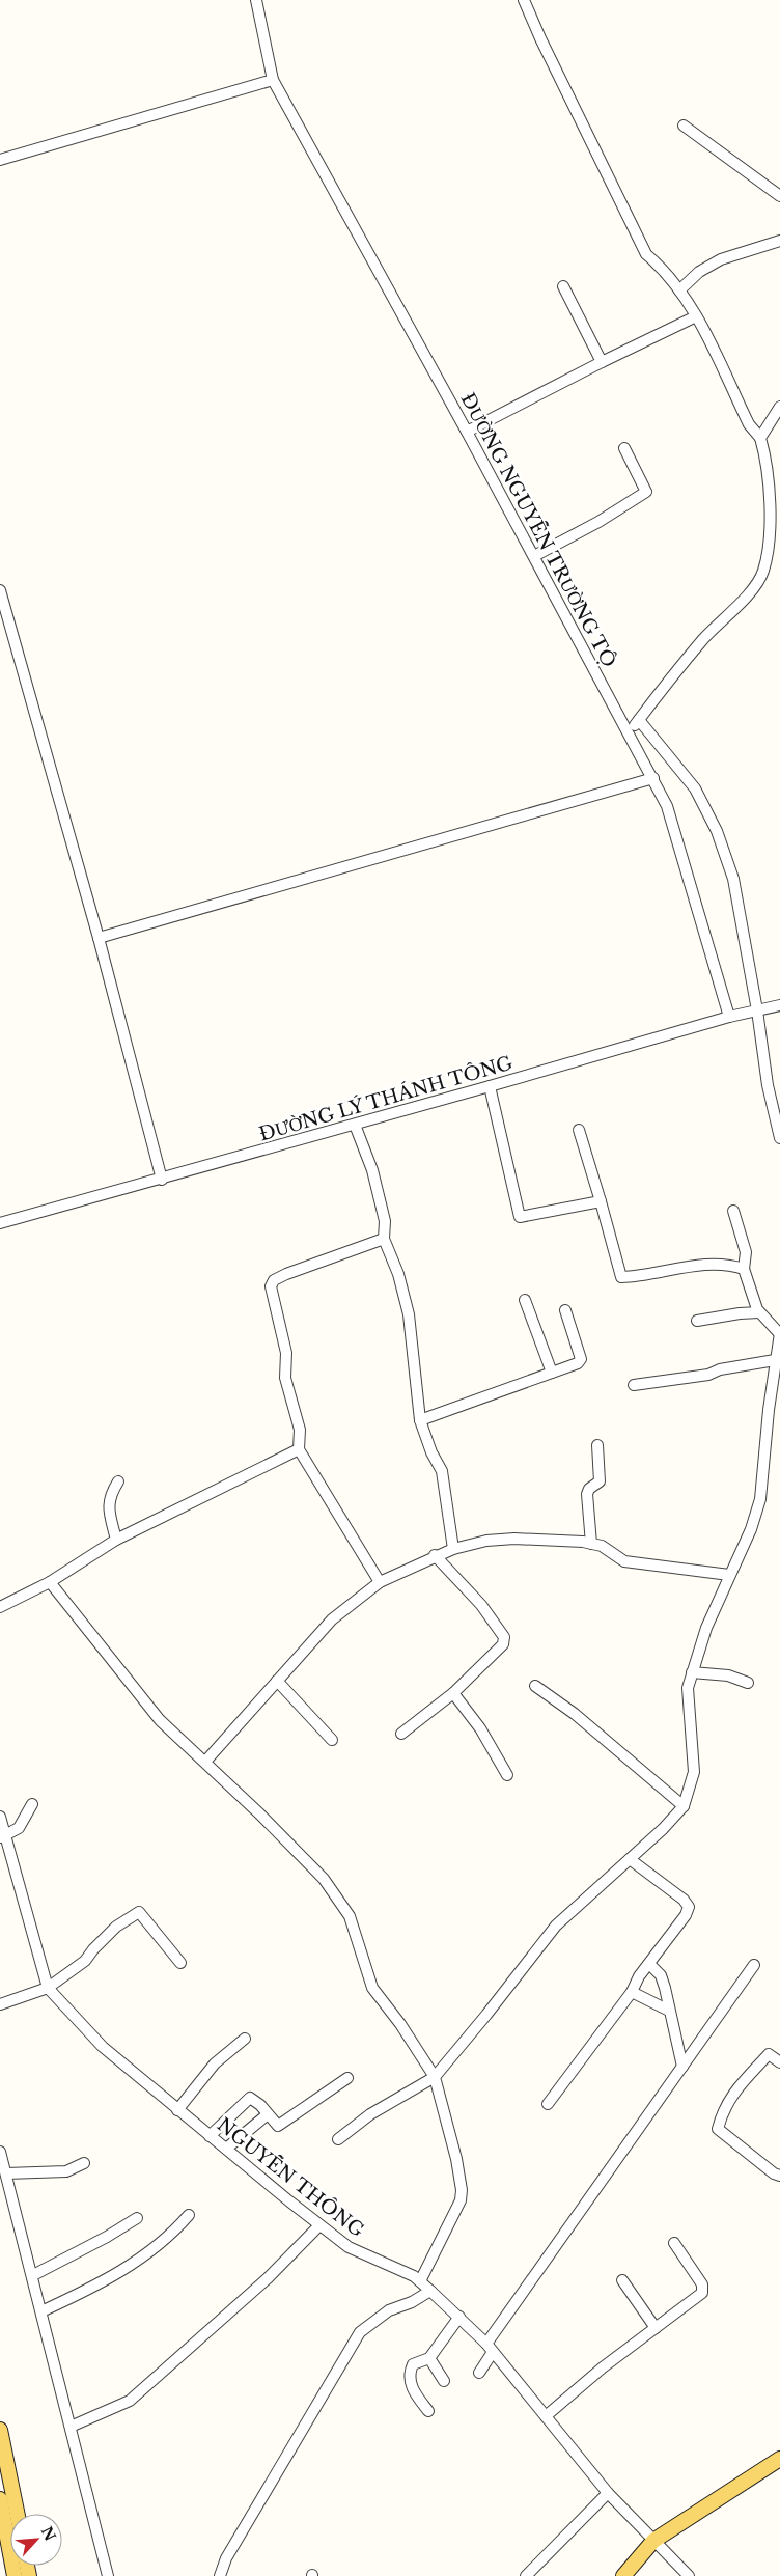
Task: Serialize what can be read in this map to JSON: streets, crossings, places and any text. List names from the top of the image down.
{
  "streets": {
    "street": ["ĐƯỜNG NGUYỄN TRƯỜNG TỘ", "ĐƯỜNG LÝ THÁNH TÔNG", "NGUYỄN THÔNG"]
  },
  "crossings": [
    ["ĐƯỜNG NGUYỄN TRƯỜNG TỘ", "ĐƯỜNG LÝ THÁNH TÔNG"]
  ],
  "north": "top right"
}
